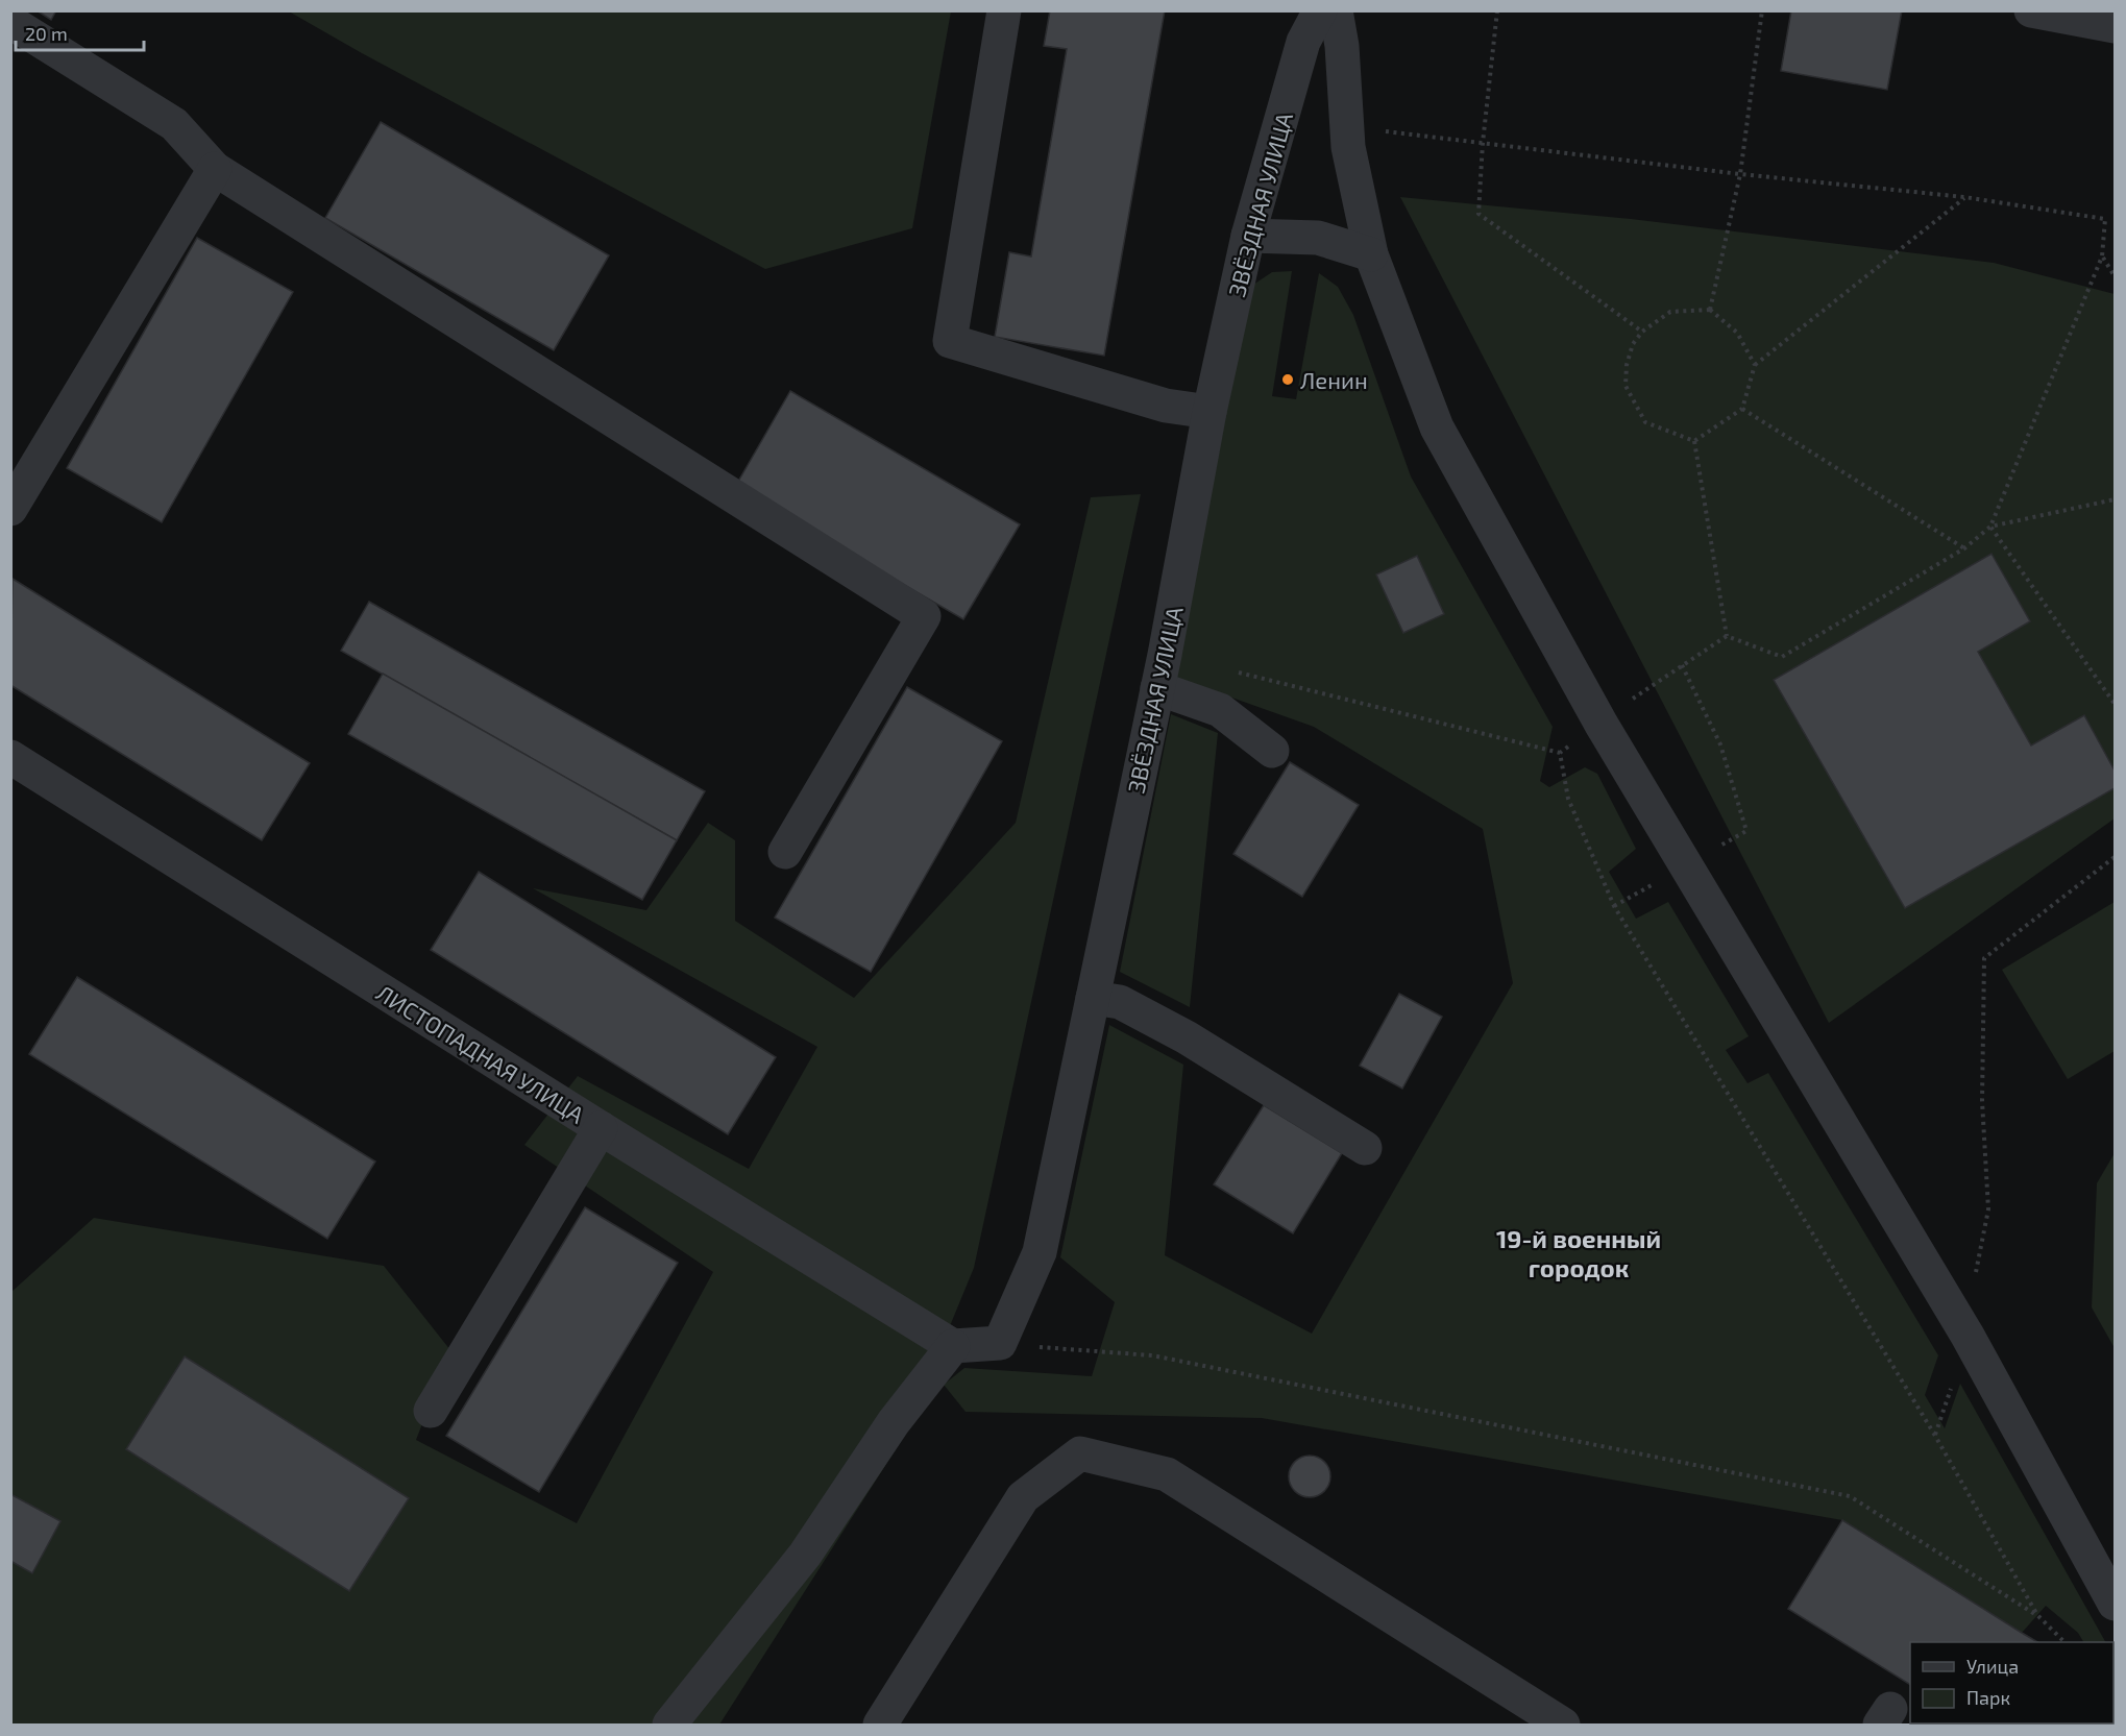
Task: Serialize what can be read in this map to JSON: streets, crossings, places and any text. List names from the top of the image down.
{
  "streets": {
    "street": ["ЗВЁЗДНАЯ УЛИЦА", "ЛИСТОПАДНАЯ УЛИЦА"]
  },
  "districts": ["19-й военный городок"],
  "places": ["Ленин"],
  "legend": ["Улица", "Парк"],
  "scale_bar": "20 m"
}
